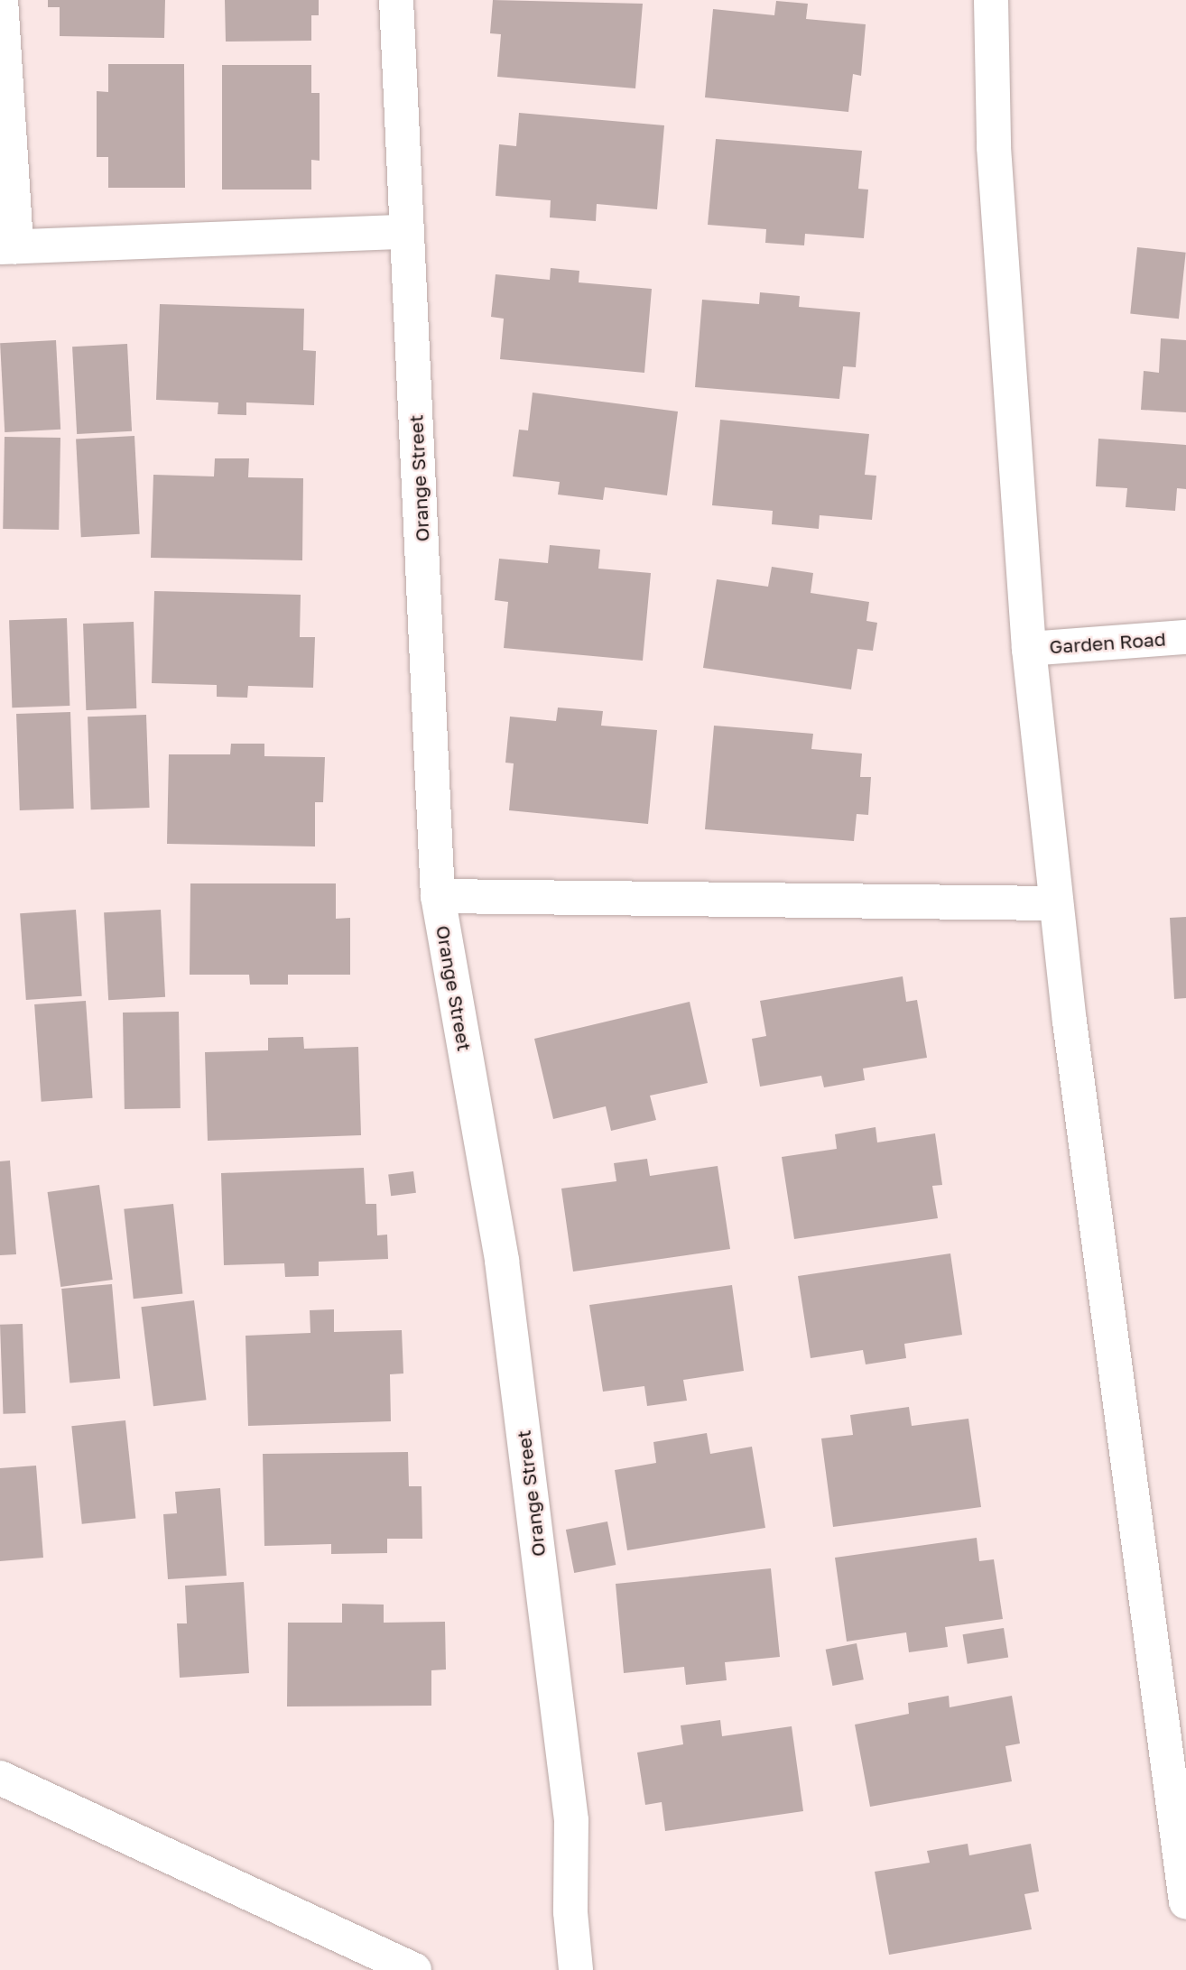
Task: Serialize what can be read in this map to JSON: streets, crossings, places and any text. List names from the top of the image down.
{
  "streets": {
    "street": ["Orange Street", "Garden Road"]
  }
}
